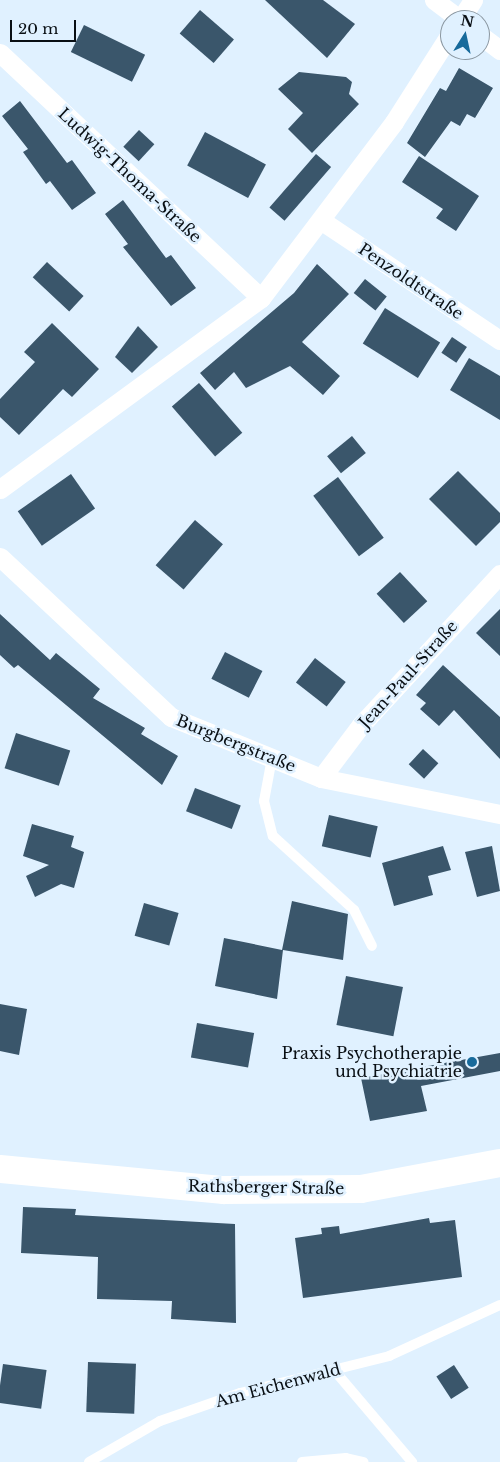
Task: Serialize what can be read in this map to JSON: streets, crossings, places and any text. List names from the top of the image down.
{
  "streets": {
    "street": [
      "Ludwig-Thoma-Straße",
      "Penzoldtstraße",
      "Jean-Paul-Straße",
      "Burgbergstraße",
      "Rathsberger Straße"
    ],
    "lane": ["Am Eichenwald"]
  },
  "crossings": [
    ["Jean-Paul-Straße", "Burgbergstraße"]
  ],
  "places": ["Praxis Psychotherapie und Psychiatrie"],
  "scale_bar": "20 m",
  "north": "top"
}
